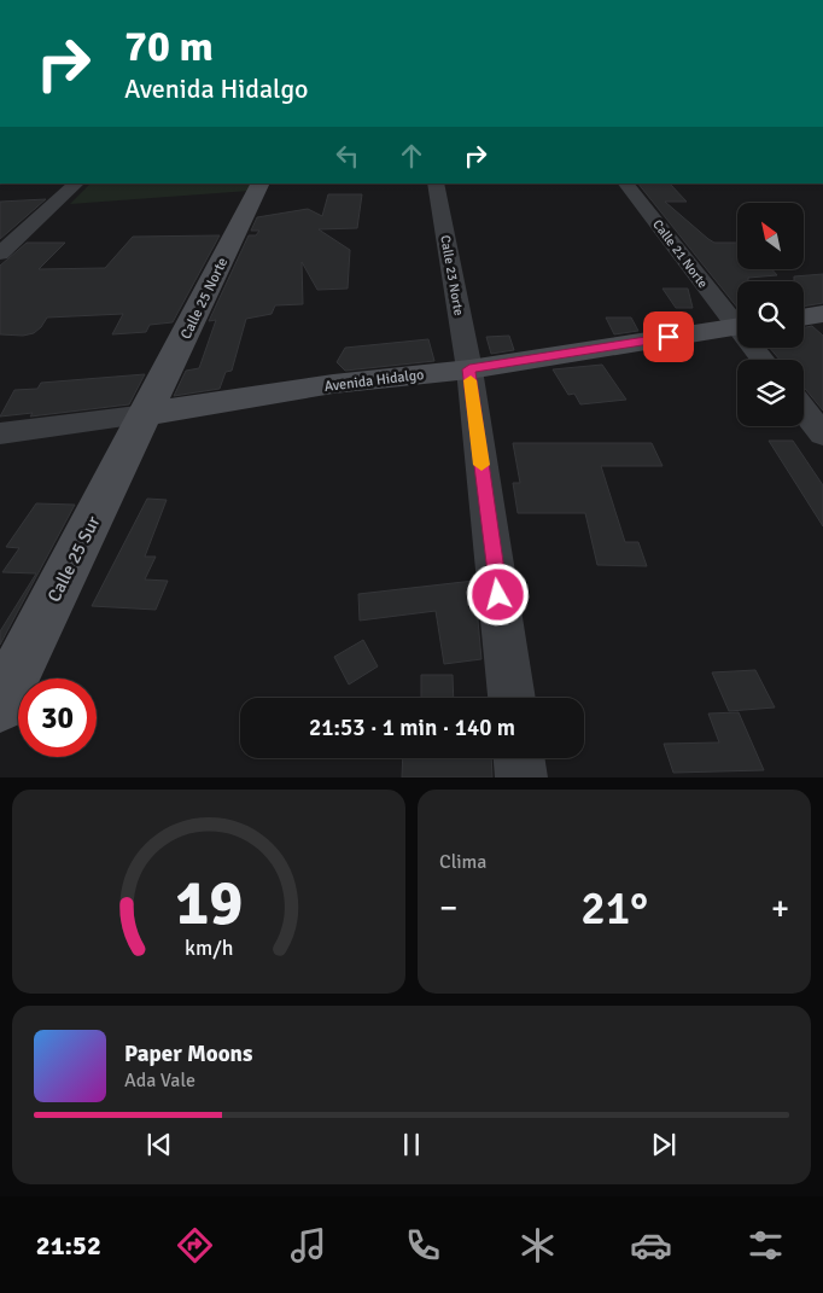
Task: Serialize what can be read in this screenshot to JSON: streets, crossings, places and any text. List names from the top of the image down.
{
  "streets": {
    "street": [
      "Calle 21 Norte",
      "Calle 23 Norte",
      "Calle 25 Norte",
      "Avenida Hidalgo",
      "Calle 25 Sur"
    ]
  },
  "crossings": [
    ["Calle 23 Norte", "Avenida Hidalgo"],
    ["Calle 25 Norte", "Avenida Hidalgo"],
    ["Calle 25 Norte", "Calle 25 Sur"],
    ["Avenida Hidalgo", "Calle 25 Sur"]
  ],
  "north": "top left",
  "page": {
    "turn": ["70 m", "Avenida Hidalgo"],
    "limit": "30",
    "trip": "21:53 · 1 min · 140 m",
    "tile": "Clima",
    "heat": ["−", "21°", "+"],
    "song": ["Paper Moons", "Ada Vale"],
    "tabs": "21:52",
    "gauge": ["19", "km/h"]
  }
}
